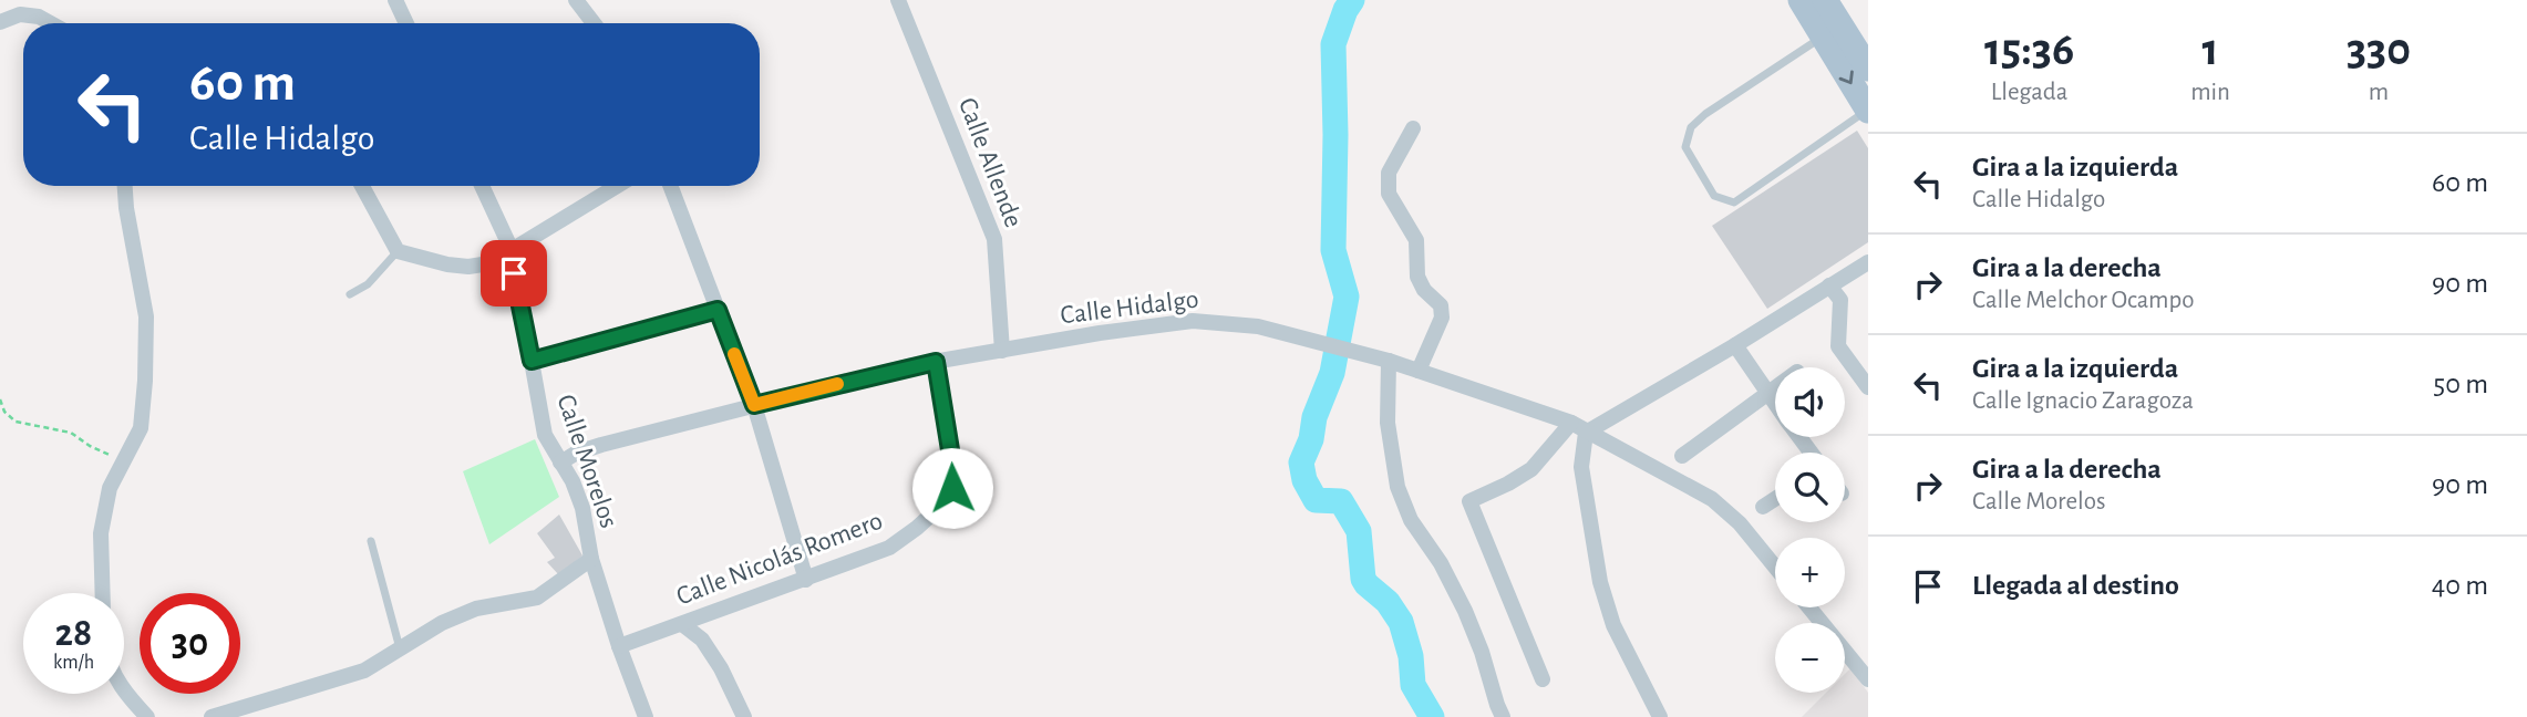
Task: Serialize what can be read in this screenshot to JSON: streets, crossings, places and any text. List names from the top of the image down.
{
  "streets": {
    "street": [
      "Calle Allende",
      "Calle Hidalgo",
      "Calle Morelos",
      "Calle Nicolás Romero"
    ]
  },
  "crossings": [
    ["Calle Allende", "Calle Hidalgo"],
    ["Calle Hidalgo", "Calle Morelos"],
    ["Calle Hidalgo", "Calle Nicolás Romero"],
    ["Calle Morelos", "Calle Nicolás Romero"]
  ],
  "page": {
    "eta": [
      "15:36",
      "Llegada",
      "1",
      "min",
      "330",
      "m"
    ],
    "turn": ["60 m", "Calle Hidalgo"],
    "list": [
      {
        "name": "Gira a la izquierda",
        "note": "Calle Hidalgo",
        "value": "60 m"
      },
      {
        "name": "Gira a la derecha",
        "note": "Calle Melchor Ocampo",
        "value": "90 m"
      },
      {
        "name": "Gira a la izquierda",
        "note": "Calle Ignacio Zaragoza",
        "value": "50 m"
      },
      {
        "name": "Gira a la derecha",
        "note": "Calle Morelos",
        "value": "90 m"
      },
      {
        "name": "Llegada al destino",
        "value": "40 m"
      }
    ],
    "map_buttons": ["+", "−"],
    "speed": "28 km/h",
    "limit": "30"
  }
}
